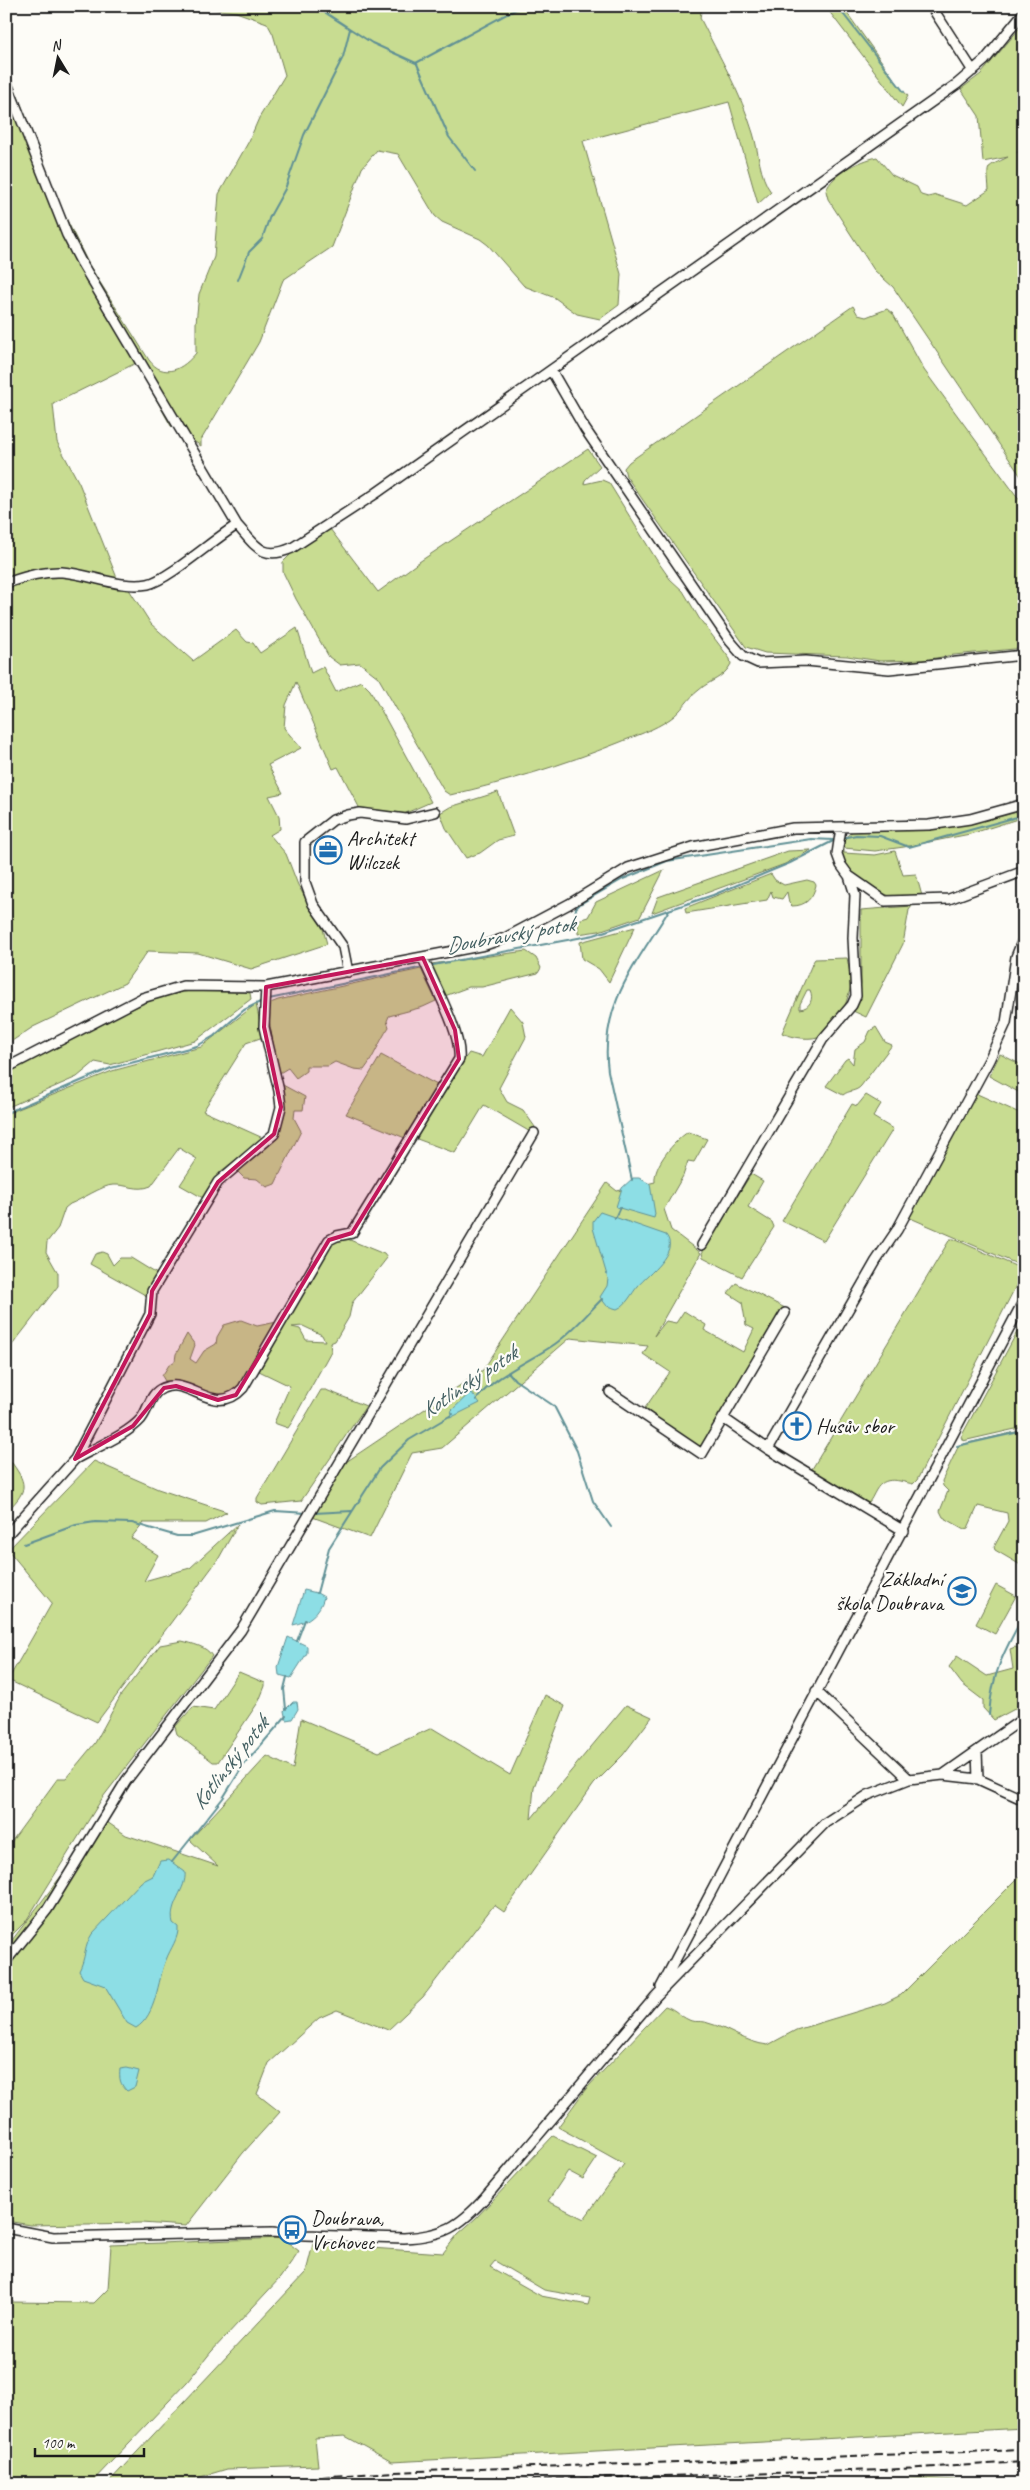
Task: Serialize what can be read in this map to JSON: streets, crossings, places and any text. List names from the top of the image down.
{
  "water": ["Doubravský potok", "Kotlinský potok"],
  "places": {
    "office": ["Architekt Wilczek"],
    "church": ["Husův sbor"],
    "school or university": ["Základní škola Doubrava"],
    "bus stop": ["Doubrava, Vrchovec"]
  },
  "scale_bar": "100 m",
  "north": "top"
}
